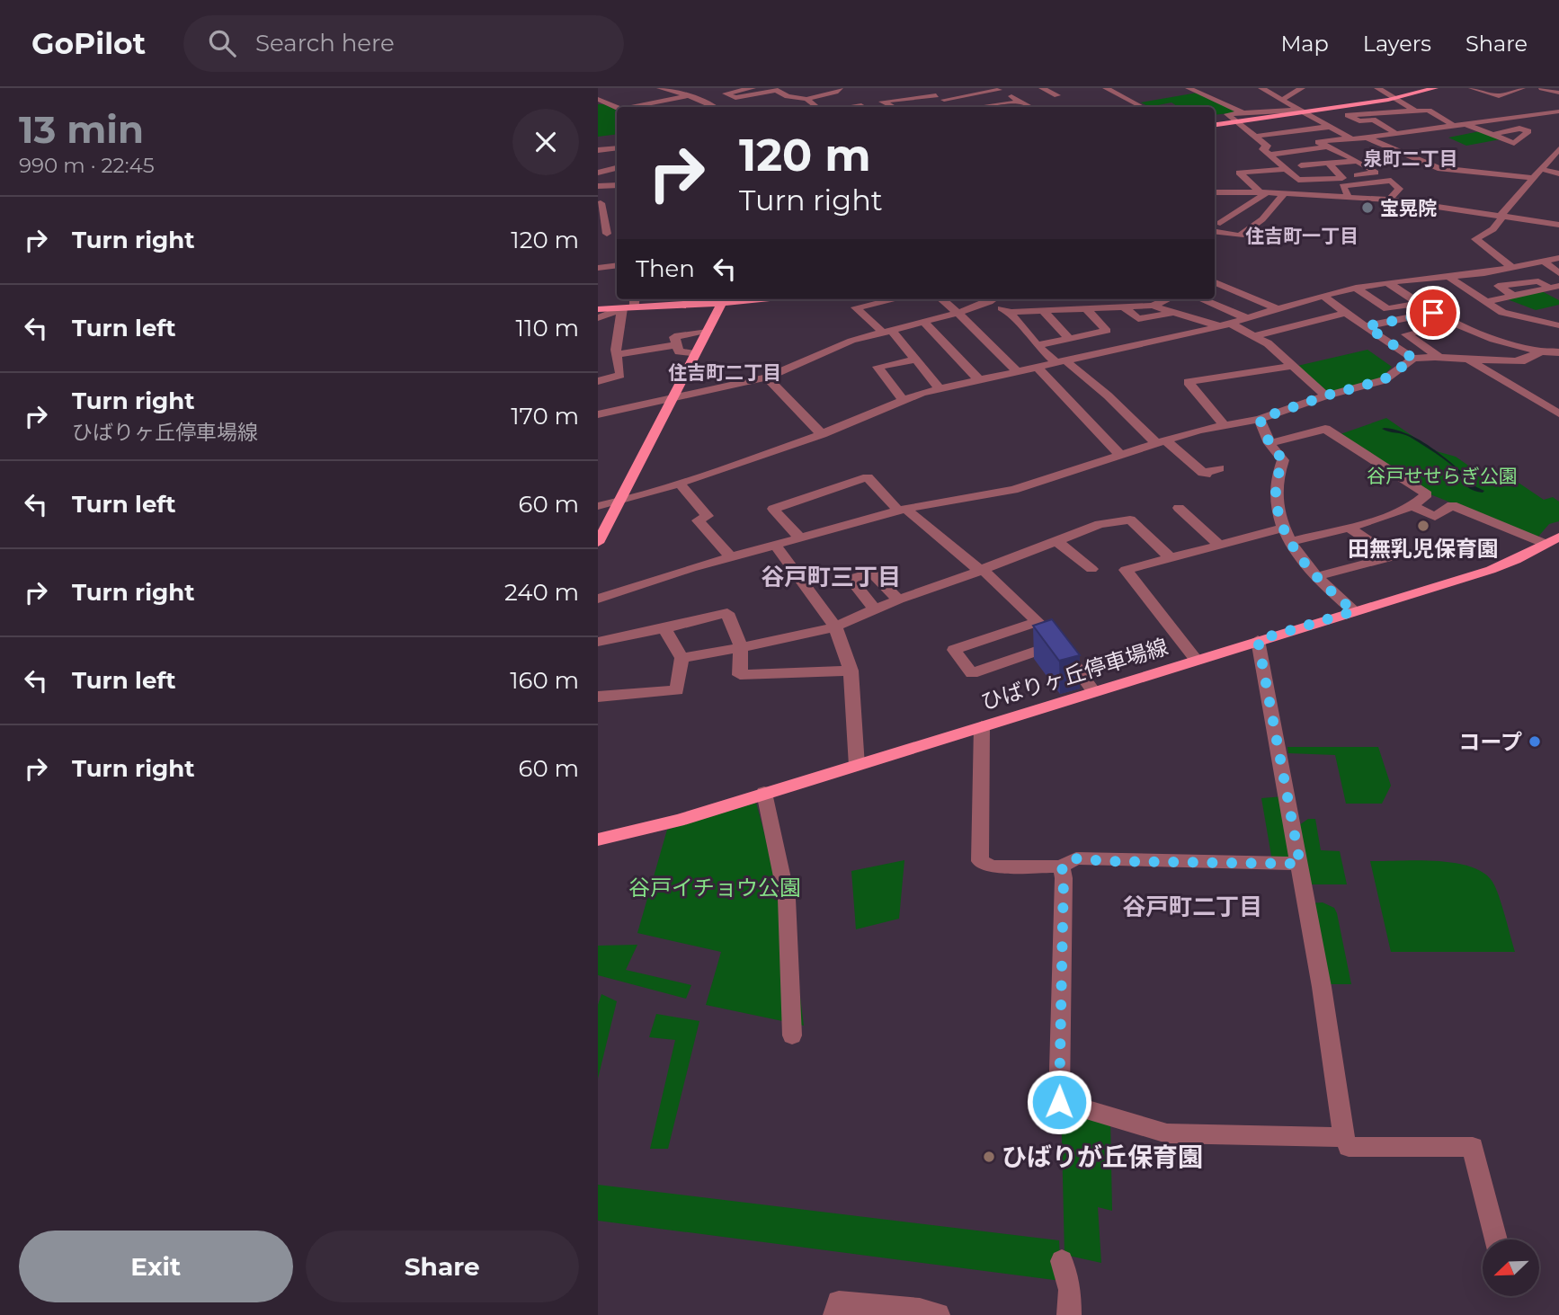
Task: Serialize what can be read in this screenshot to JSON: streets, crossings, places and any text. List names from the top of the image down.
{
  "streets": {
    "main road": ["ひばりヶ丘停車場線"]
  },
  "districts": [
    "泉町二丁目",
    "住吉町一丁目",
    "住吉町二丁目",
    "谷戸町三丁目",
    "谷戸町二丁目"
  ],
  "parks": ["谷戸せせらぎ公園", "谷戸イチョウ公園"],
  "places": [
    "宝晃院",
    "田無乳児保育園",
    "コープ",
    "ひばりが丘保育園"
  ],
  "north": "bottom left",
  "page": {
    "header": "GoPilot",
    "search": "Search here",
    "nav": ["Map", "Layers", "Share"],
    "heading": ["13 min", "990 m · 22:45"],
    "turn": ["120 m", "Turn right"],
    "list": [
      {
        "name": "Turn right",
        "value": "120 m"
      },
      {
        "name": "Turn left",
        "value": "110 m"
      },
      {
        "name": "Turn right",
        "note": "ひばりヶ丘停車場線",
        "value": "170 m"
      },
      {
        "name": "Turn left",
        "value": "60 m"
      },
      {
        "name": "Turn right",
        "value": "240 m"
      },
      {
        "name": "Turn left",
        "value": "160 m"
      },
      {
        "name": "Turn right",
        "value": "60 m"
      }
    ],
    "then": "Then",
    "buttons": ["Exit", "Share"]
  }
}
